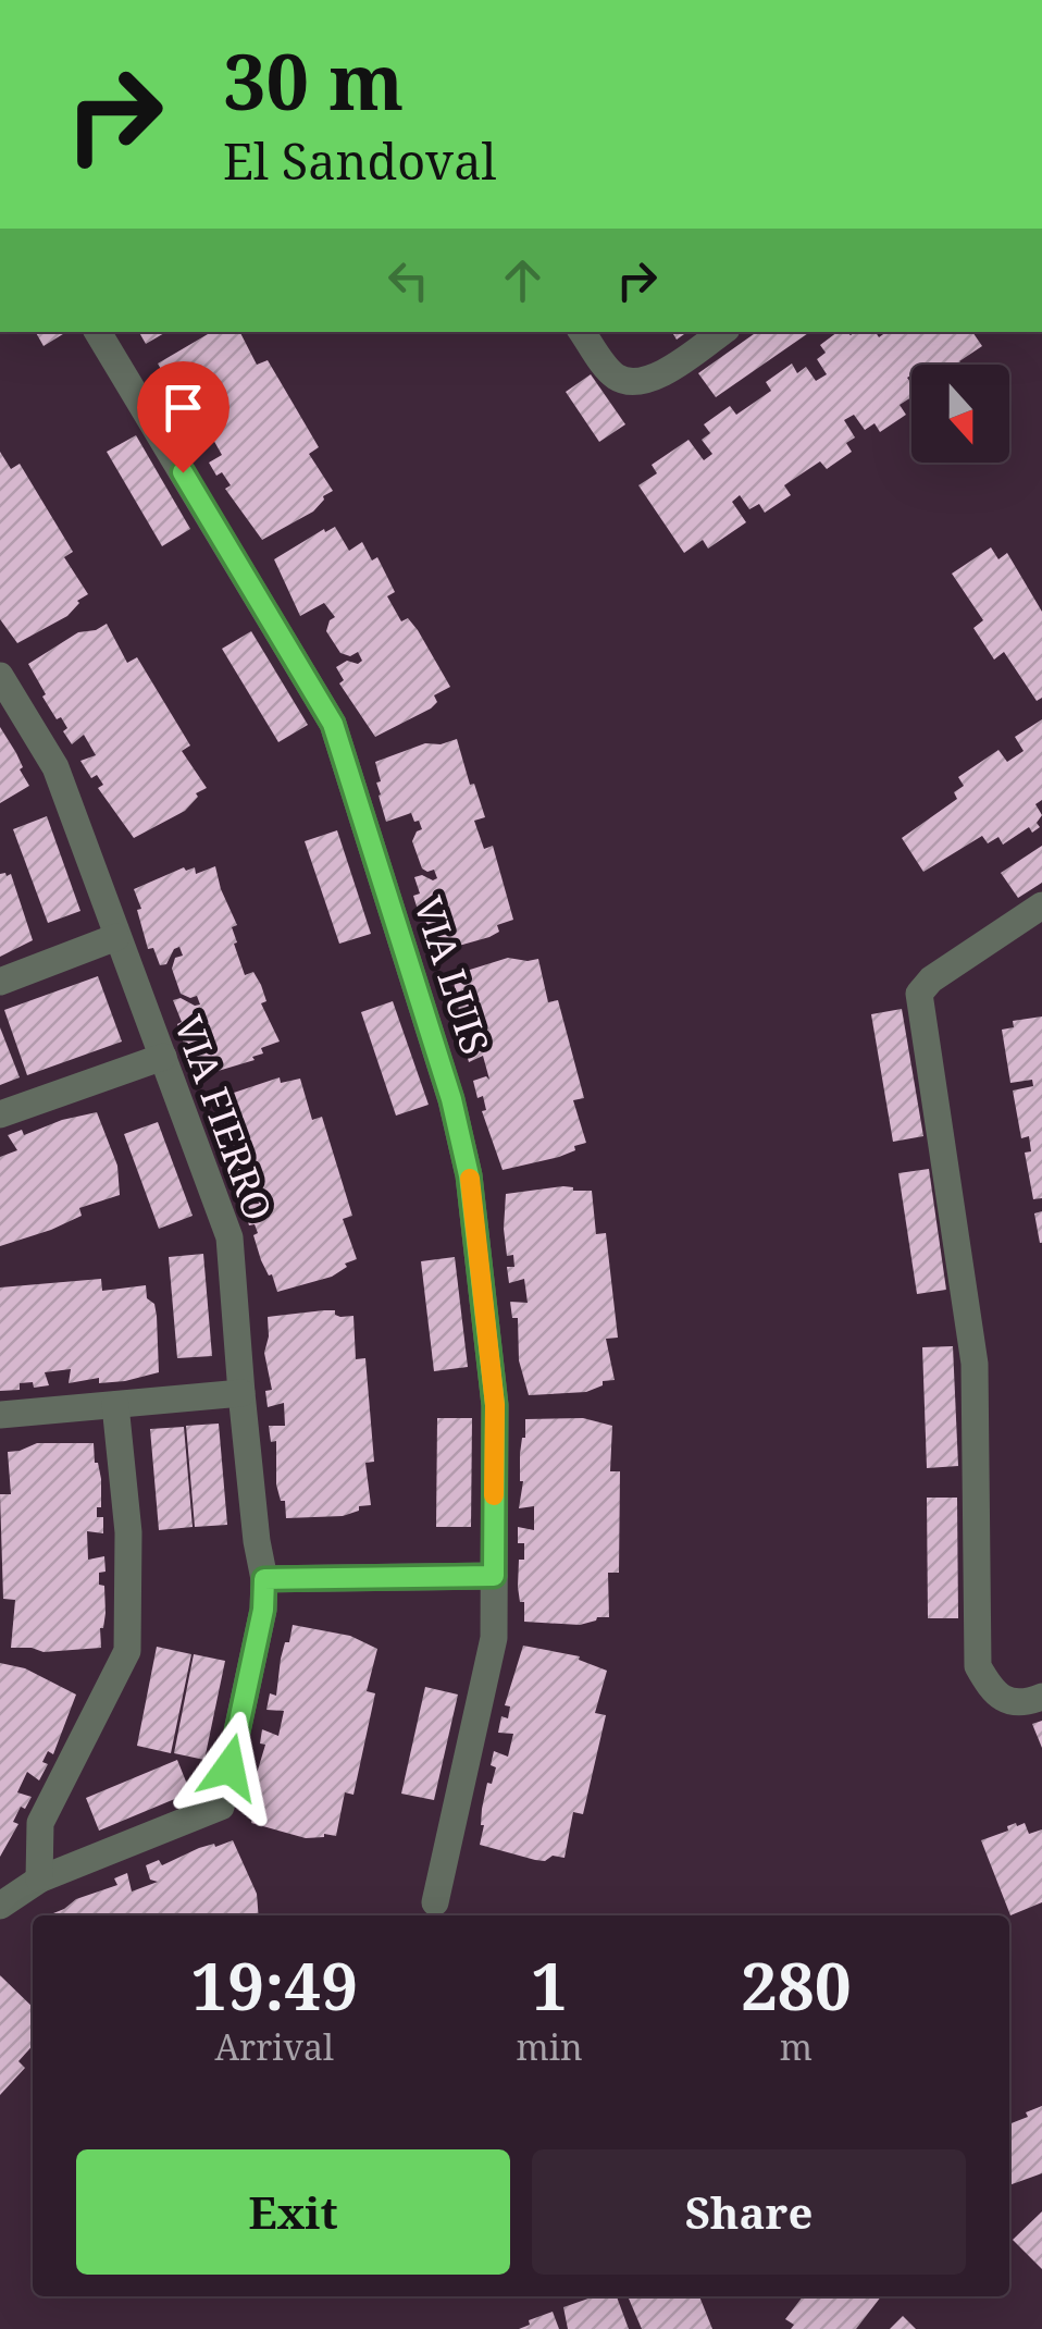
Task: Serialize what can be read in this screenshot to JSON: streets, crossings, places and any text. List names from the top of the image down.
{
  "streets": {
    "street": ["VIA LUIS", "VIA FIERRO"]
  },
  "north": "bottom",
  "page": {
    "turn": ["30 m", "El Sandoval"],
    "eta": [
      "19:49",
      "Arrival",
      "1",
      "min",
      "280",
      "m"
    ],
    "buttons": ["Exit", "Share"]
  }
}
